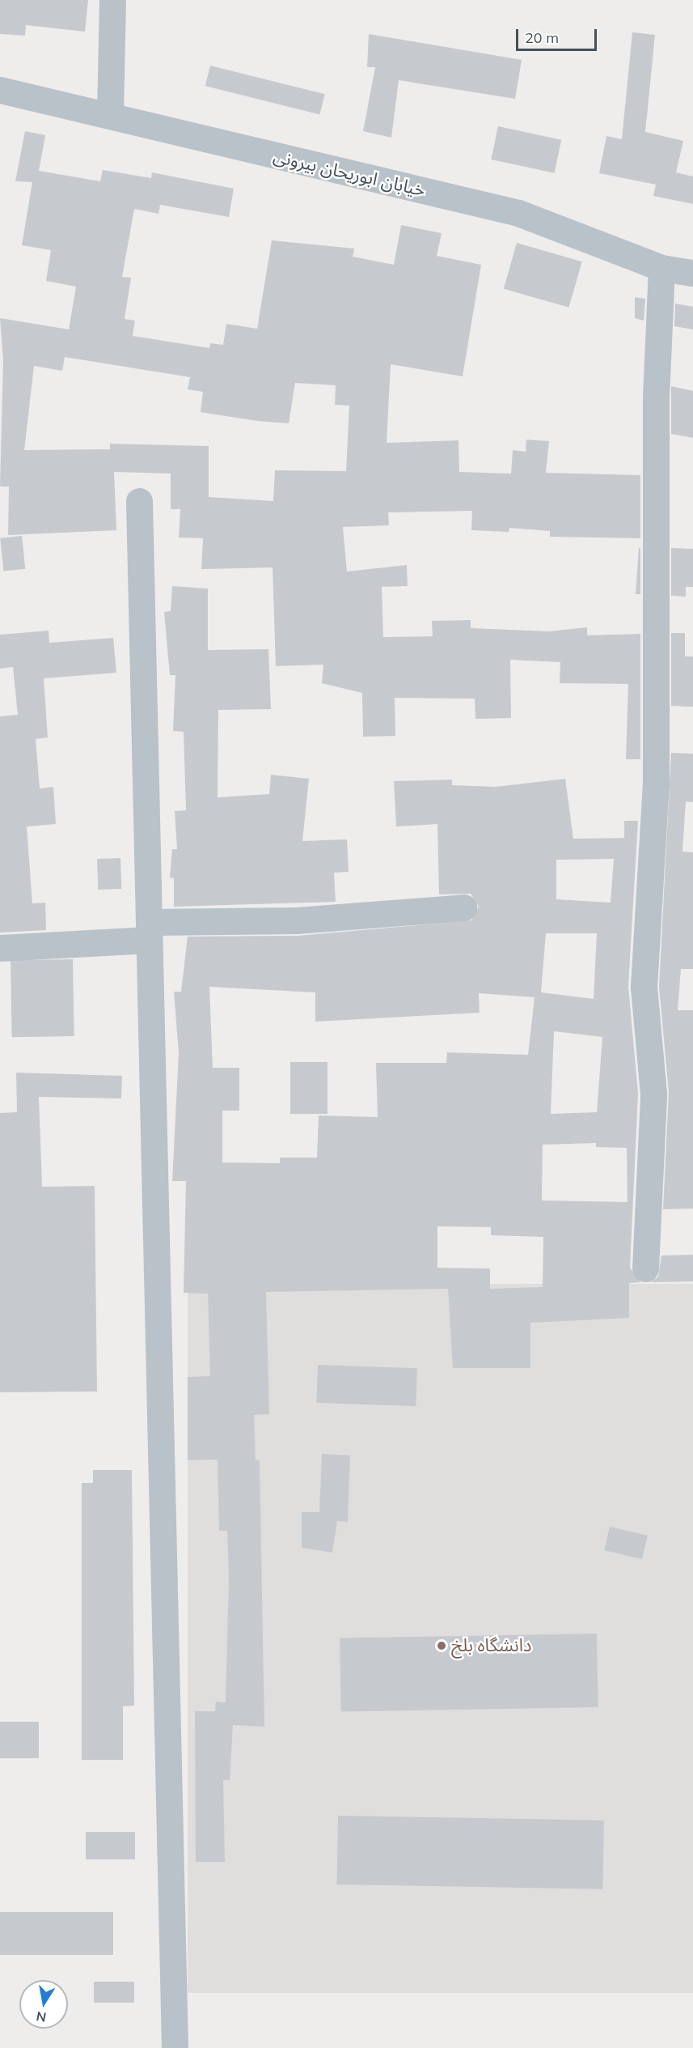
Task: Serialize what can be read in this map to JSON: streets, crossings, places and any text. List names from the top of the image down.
{
  "streets": {
    "street": ["خیابان ابوریحان بیرونی"]
  },
  "places": ["دانشگاه بلخ"],
  "scale_bar": "20 m",
  "north": "bottom"
}
